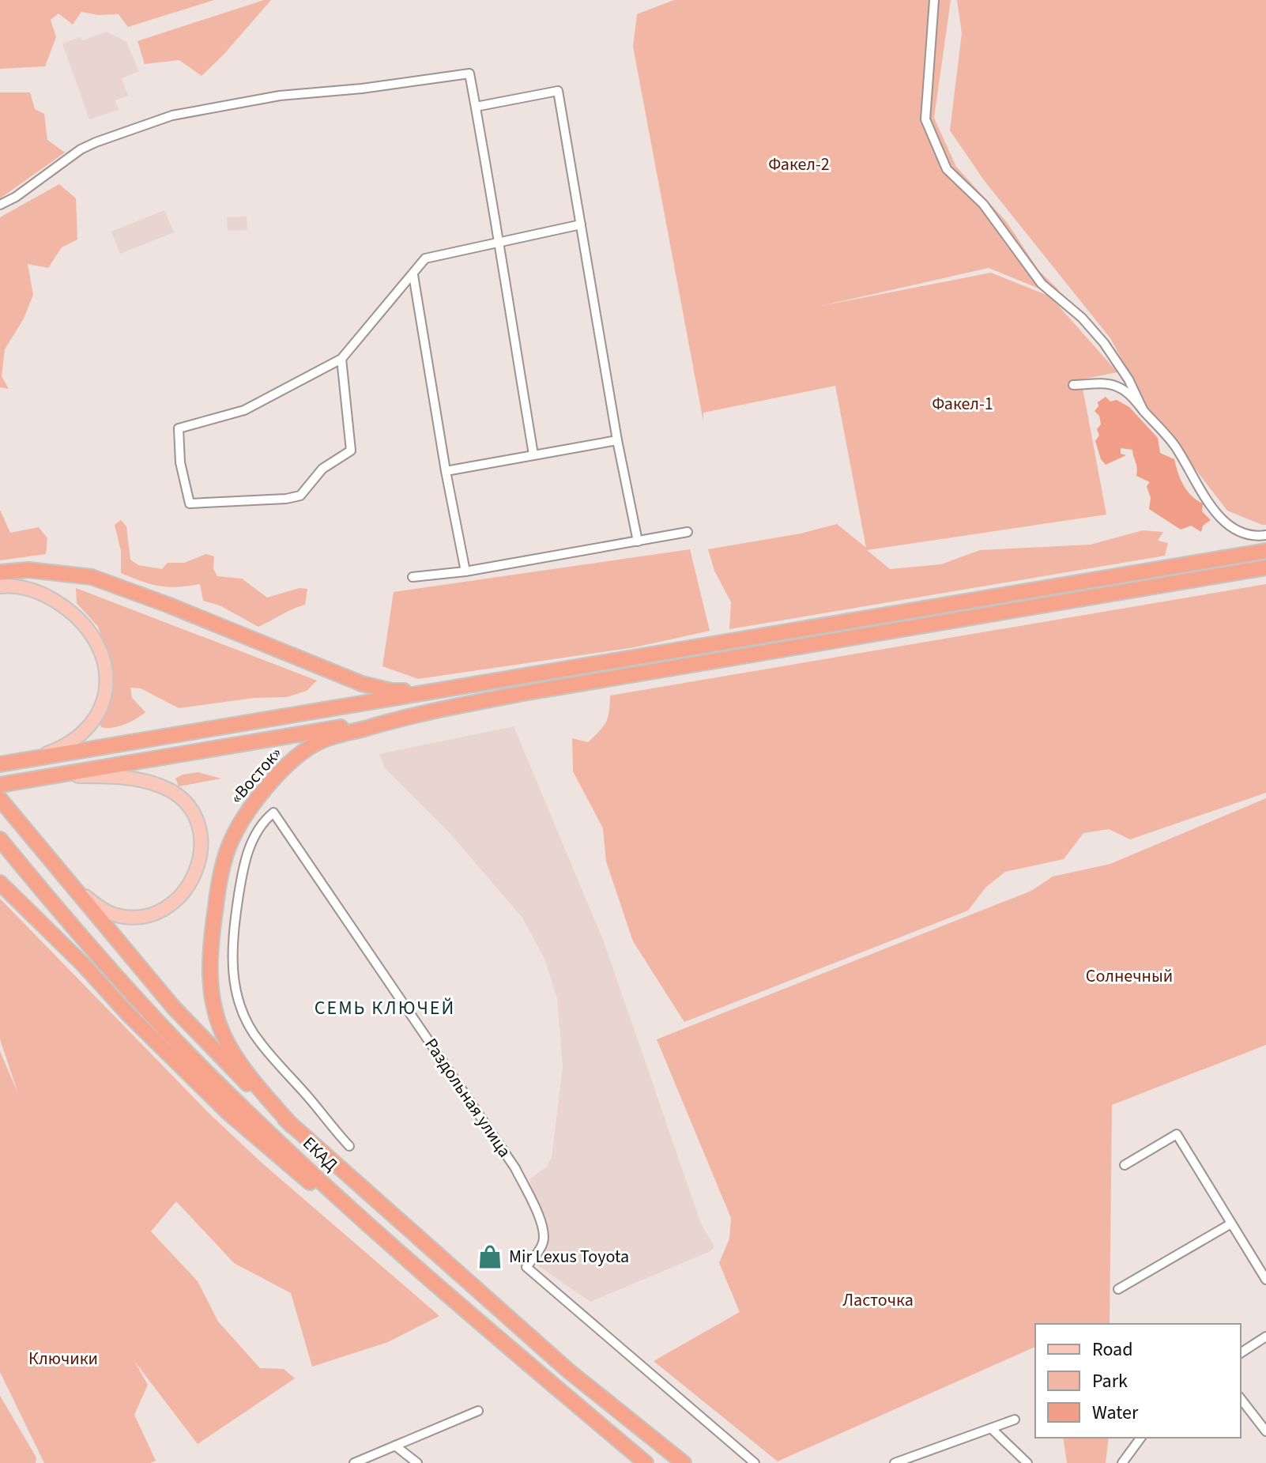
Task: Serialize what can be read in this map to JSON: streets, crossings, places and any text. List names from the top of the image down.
{
  "streets": {
    "highway": ["«Восток»", "ЕКАД"],
    "street": ["Раздольная улица"]
  },
  "crossings": [
    ["«Восток»", "ЕКАД"]
  ],
  "districts": ["СЕМЬ КЛЮЧЕЙ"],
  "parks": [
    "Факел-2",
    "Факел-1",
    "Солнечный",
    "Ласточка",
    "Ключики"
  ],
  "places": {
    "shop": ["Mir Lexus Toyota"]
  },
  "legend": ["Road", "Park", "Water"]
}
